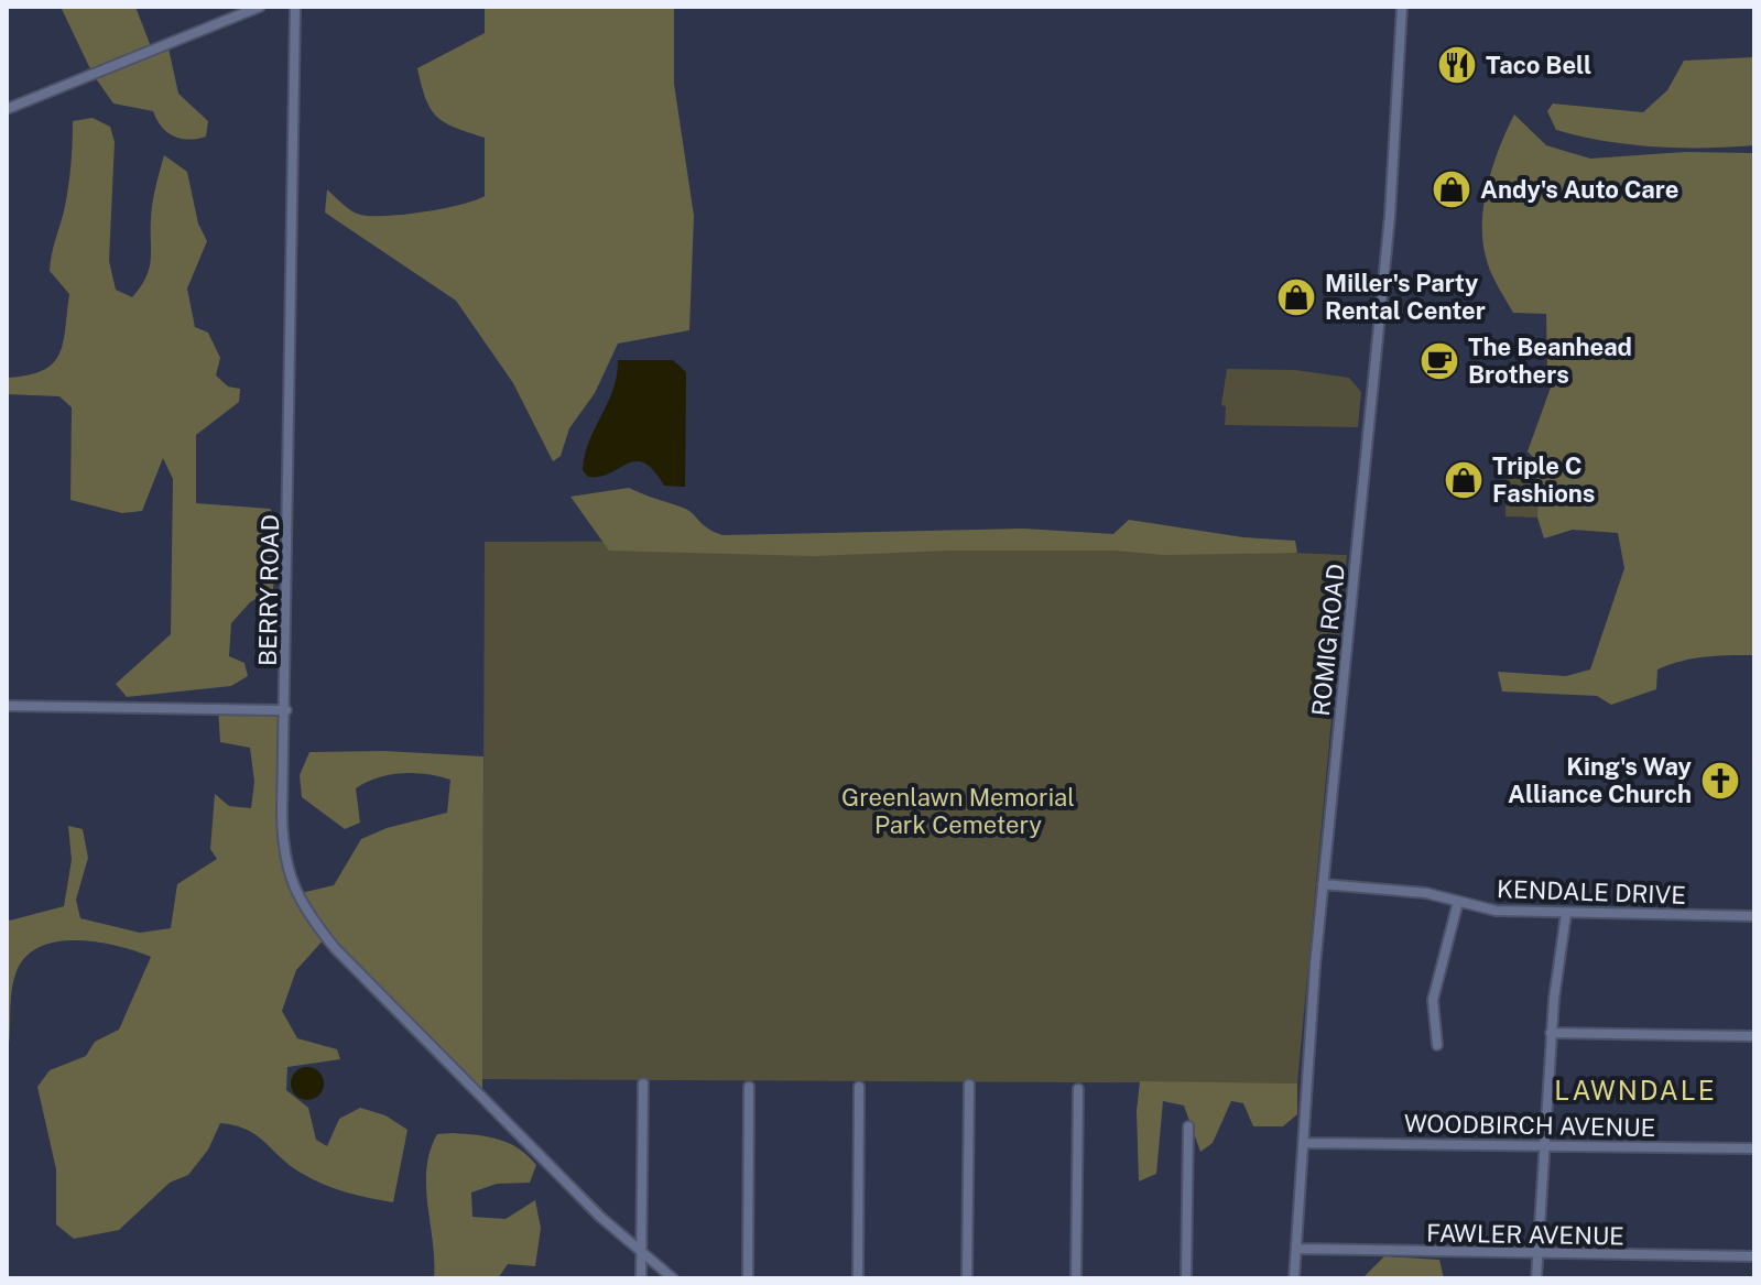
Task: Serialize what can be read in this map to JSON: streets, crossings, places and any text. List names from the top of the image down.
{
  "streets": {
    "street": [
      "BERRY ROAD",
      "ROMIG ROAD",
      "KENDALE DRIVE",
      "WOODBIRCH AVENUE",
      "FAWLER AVENUE"
    ]
  },
  "crossings": [
    ["ROMIG ROAD", "KENDALE DRIVE"],
    ["ROMIG ROAD", "WOODBIRCH AVENUE"],
    ["ROMIG ROAD", "FAWLER AVENUE"]
  ],
  "districts": ["LAWNDALE"],
  "parks": ["Greenlawn Memorial Park Cemetery"],
  "places": {
    "restaurant": ["Taco Bell"],
    "shop": ["Andy's Auto Care", "Miller's Party Rental Center", "Triple C Fashions"],
    "cafe": ["The Beanhead Brothers"],
    "church": ["King's Way Alliance Church"]
  }
}
